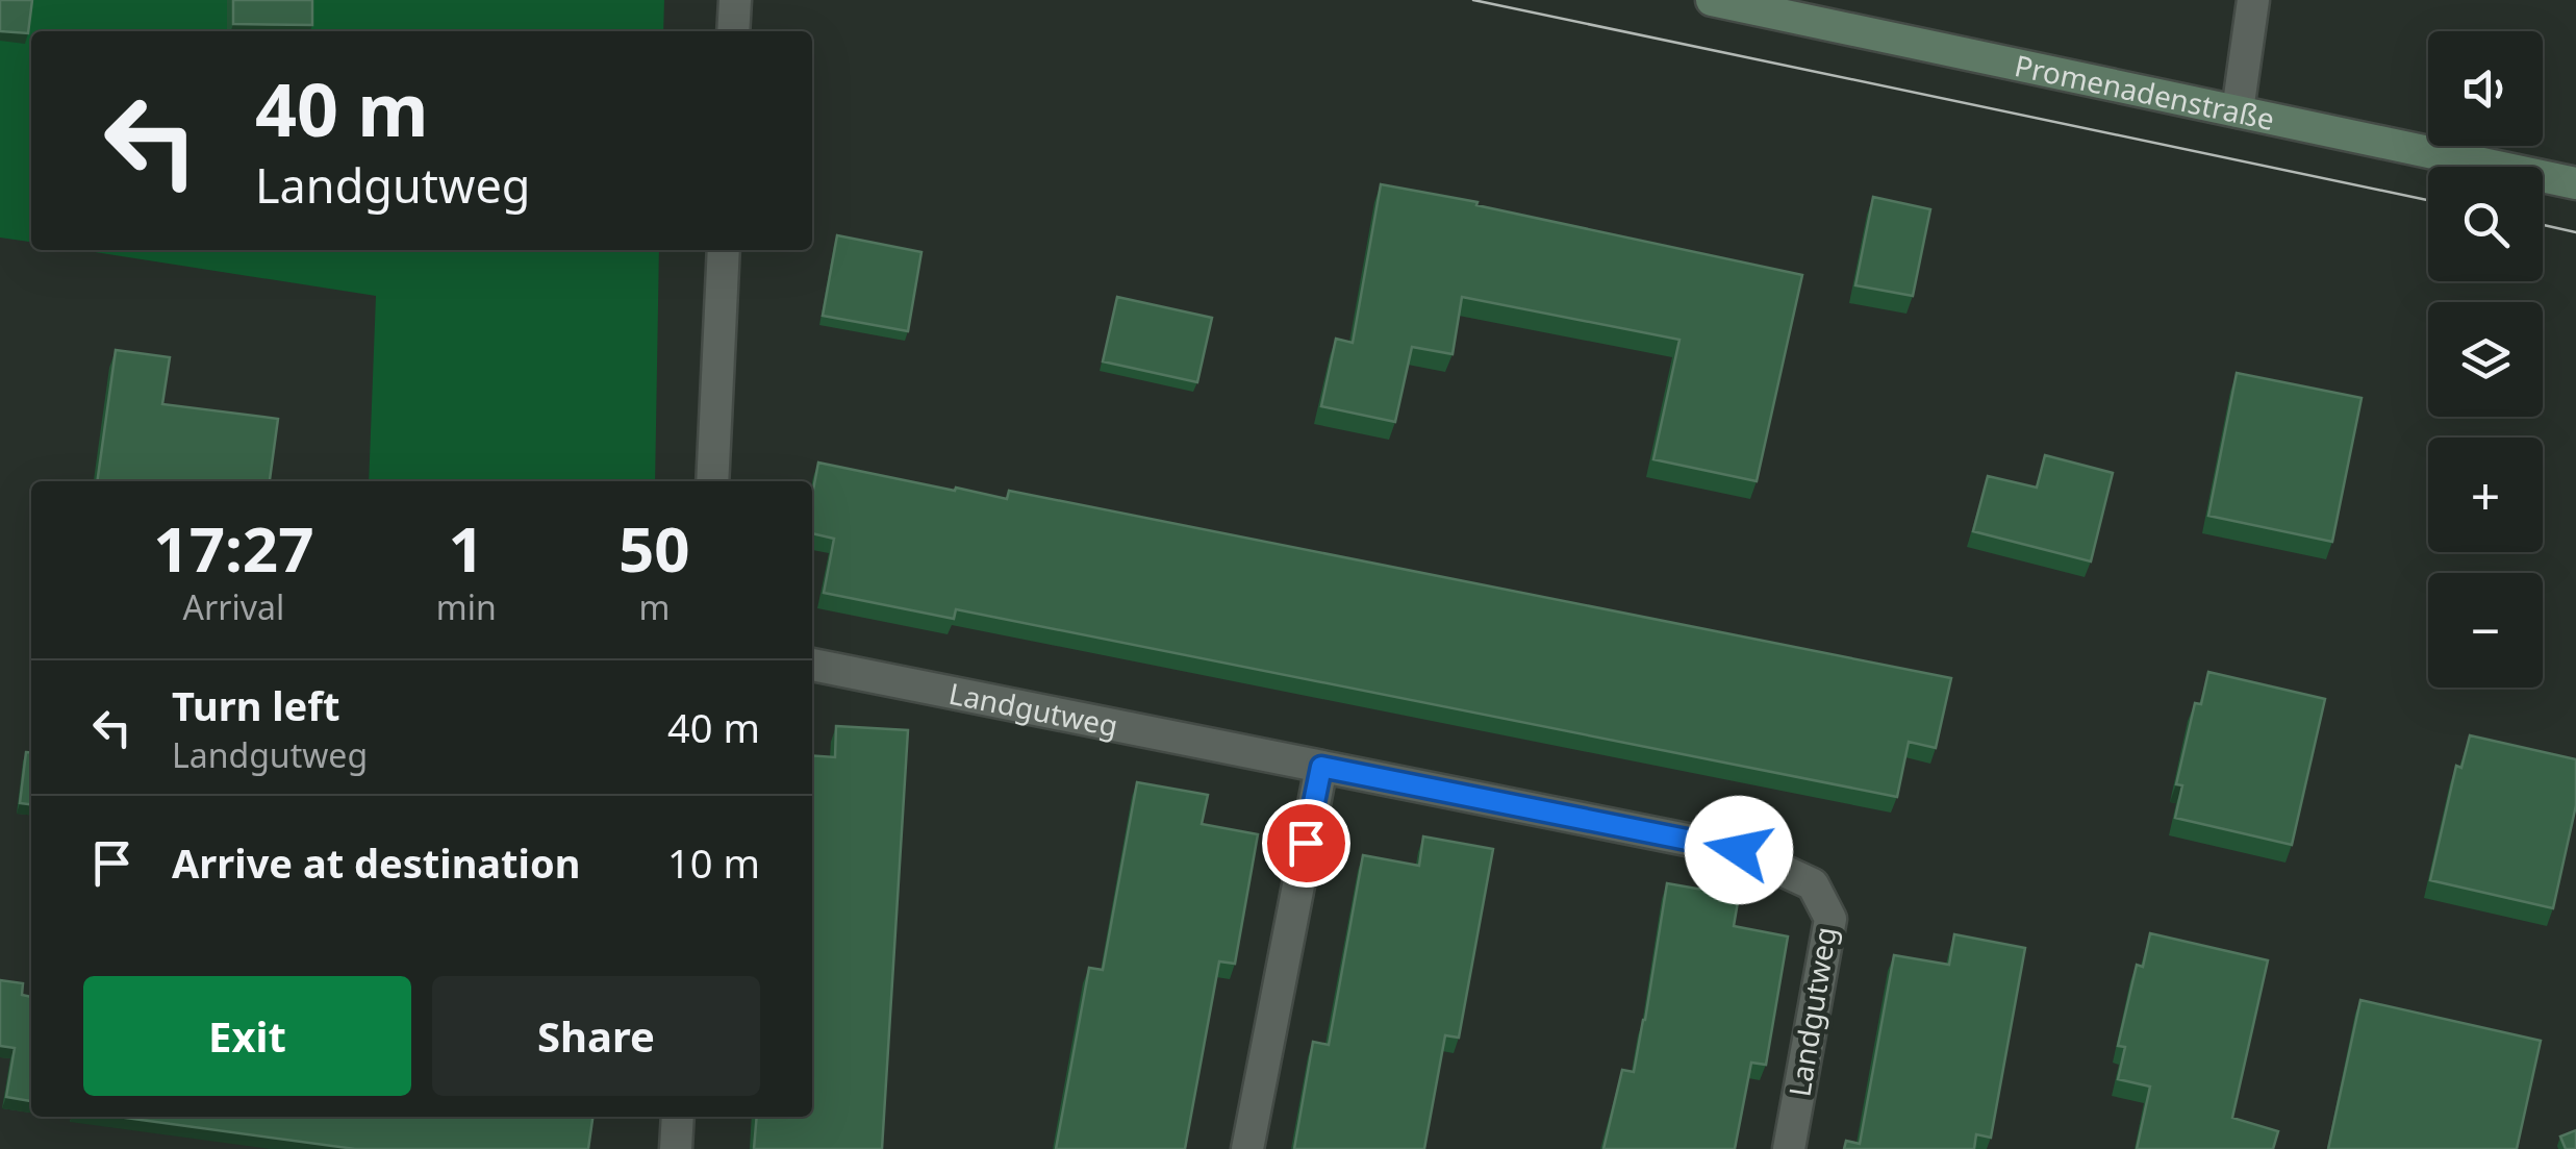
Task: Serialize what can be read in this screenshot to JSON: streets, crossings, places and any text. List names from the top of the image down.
{
  "streets": {
    "main road": ["Promenadenstraße"],
    "street": ["Landgutweg"]
  },
  "page": {
    "map_buttons": ["+", "−"],
    "turn": ["40 m", "Landgutweg"],
    "eta": [
      "17:27",
      "Arrival",
      "1",
      "min",
      "50",
      "m"
    ],
    "list": [
      {
        "name": "Turn left",
        "note": "Landgutweg",
        "value": "40 m"
      },
      {
        "name": "Arrive at destination",
        "value": "10 m"
      }
    ],
    "buttons": ["Exit", "Share"]
  }
}
